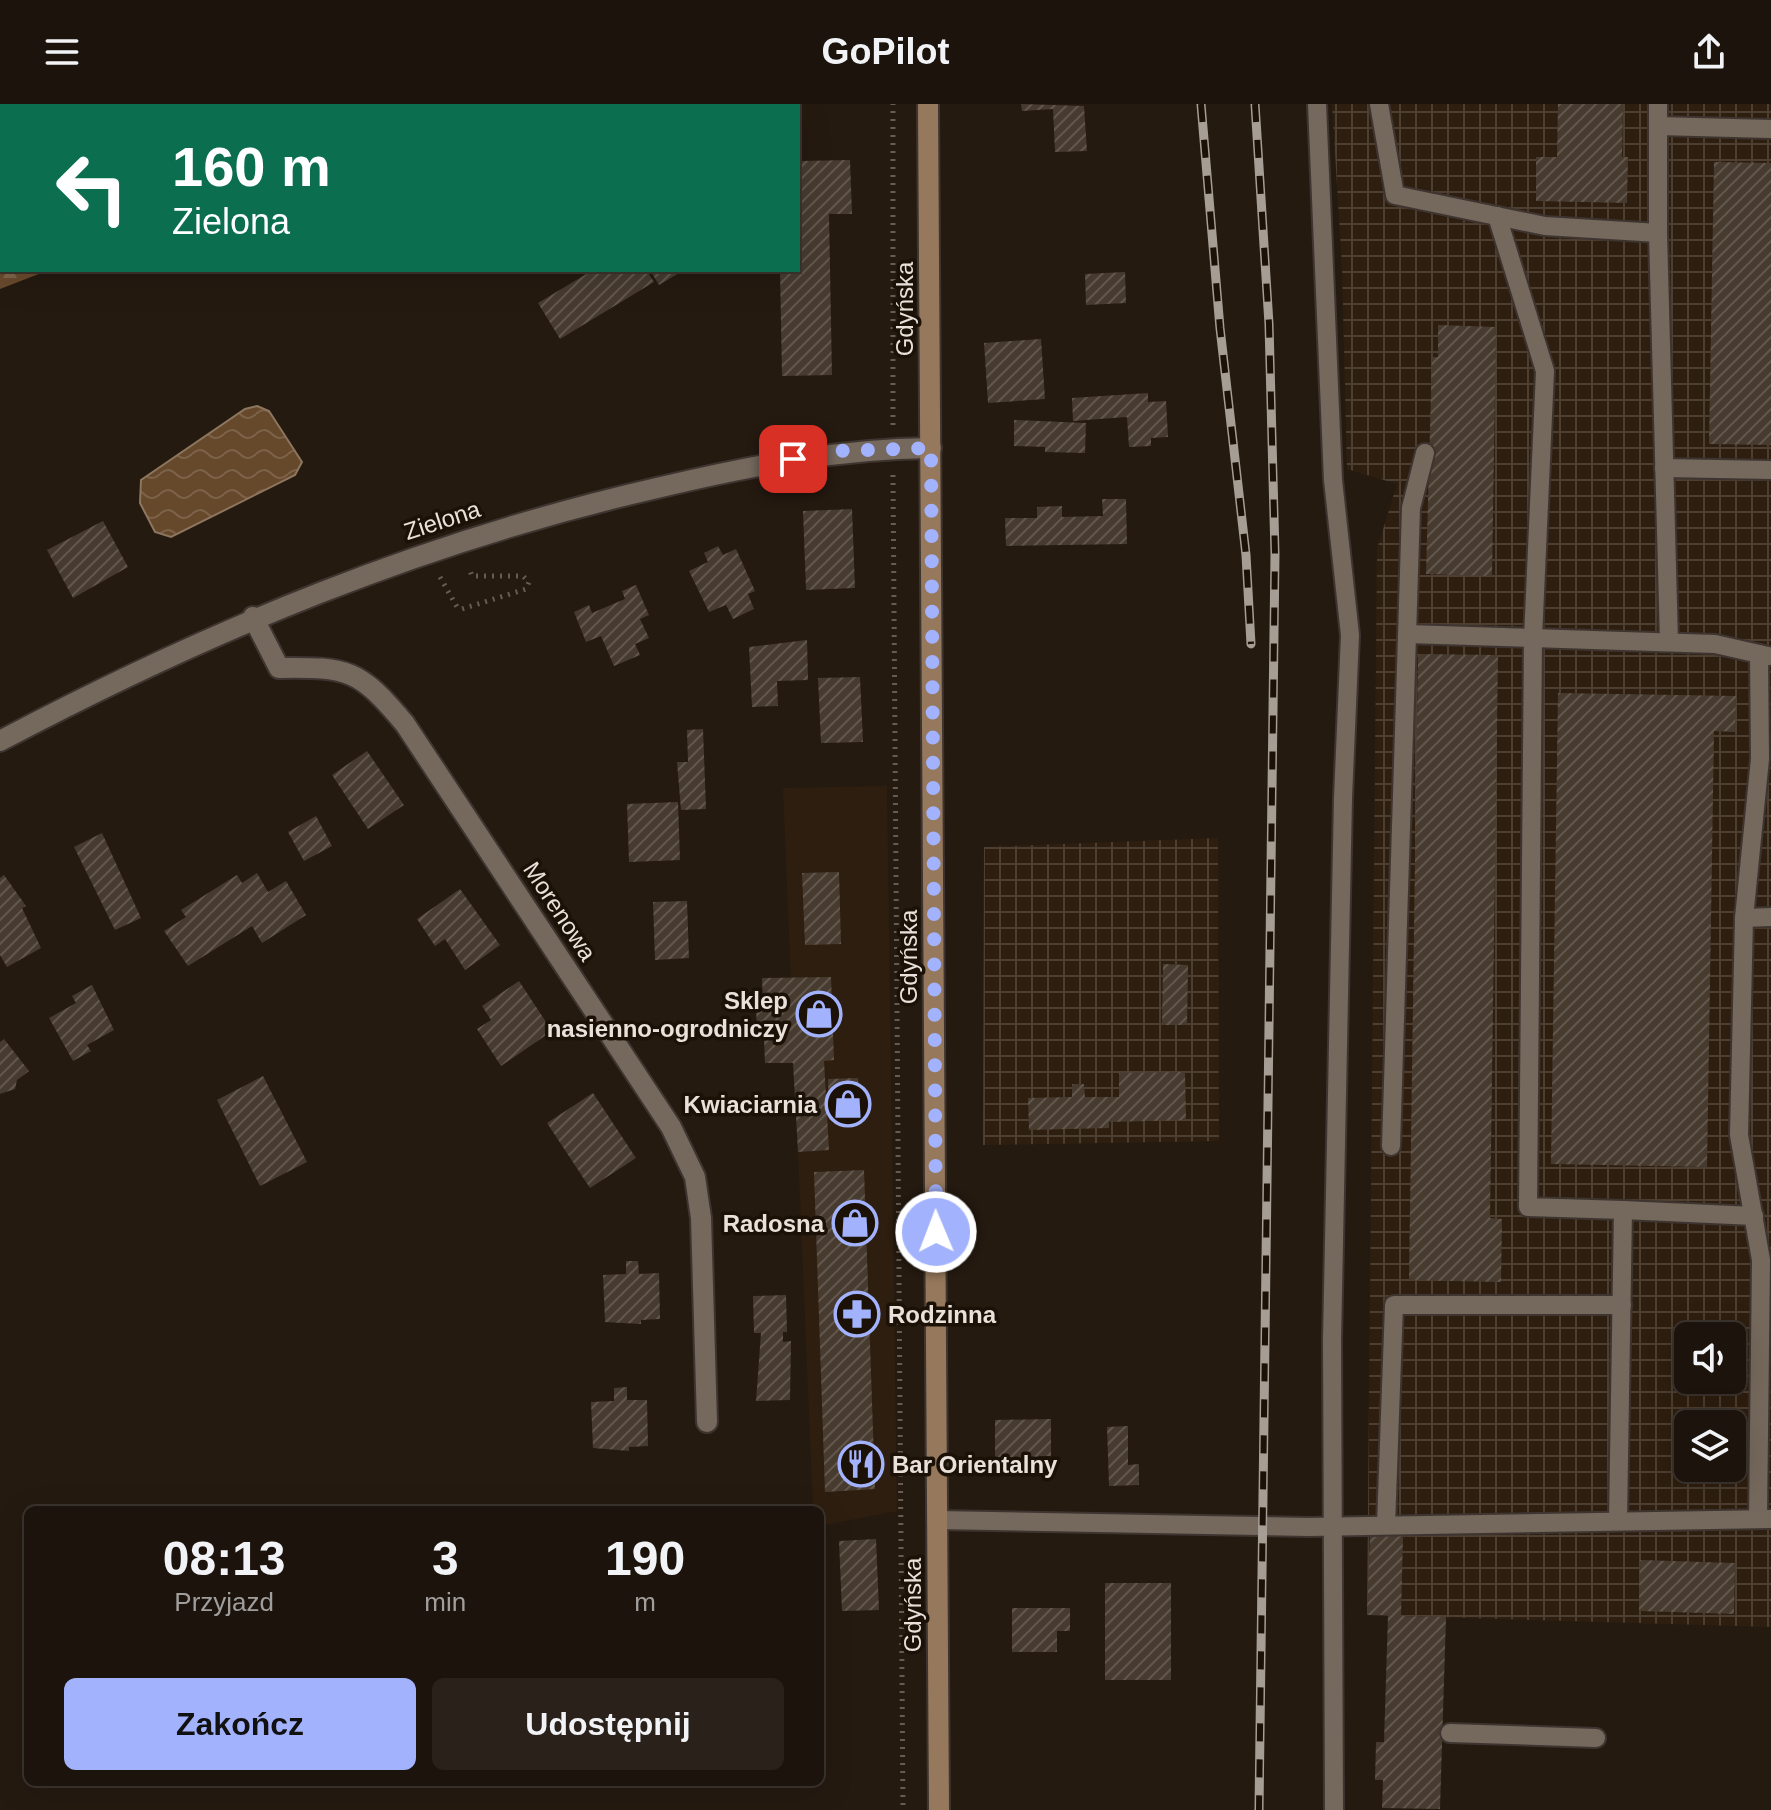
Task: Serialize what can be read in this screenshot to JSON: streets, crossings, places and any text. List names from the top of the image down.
{
  "streets": {
    "main road": ["Gdyńska"],
    "street": ["Zielona", "Morenowa"]
  },
  "crossings": [
    ["Gdyńska", "Zielona"],
    ["Zielona", "Morenowa"]
  ],
  "places": {
    "shop": ["Sklep nasienno-ogrodniczy", "Kwiaciarnia", "Radosna"],
    "pharmacy": ["Rodzinna"],
    "restaurant": ["Bar Orientalny"]
  },
  "page": {
    "header": "GoPilot",
    "turn": ["160 m", "Zielona"],
    "eta": [
      "08:13",
      "Przyjazd",
      "3",
      "min",
      "190",
      "m"
    ],
    "buttons": ["Zakończ", "Udostępnij"]
  }
}
